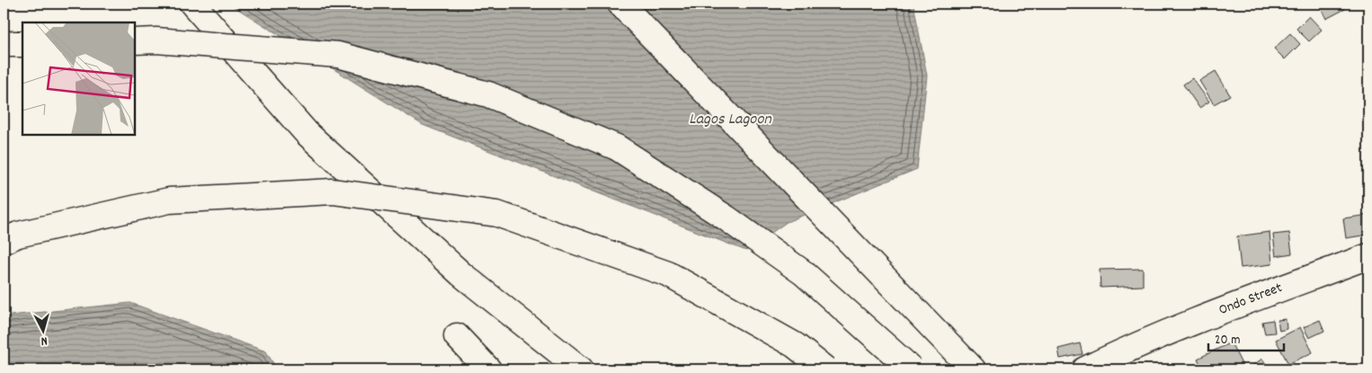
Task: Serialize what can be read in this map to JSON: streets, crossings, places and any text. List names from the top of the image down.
{
  "streets": {
    "main road": ["Ondo Street"]
  },
  "water": ["Lagos Lagoon"],
  "scale_bar": "20 m",
  "north": "bottom"
}
